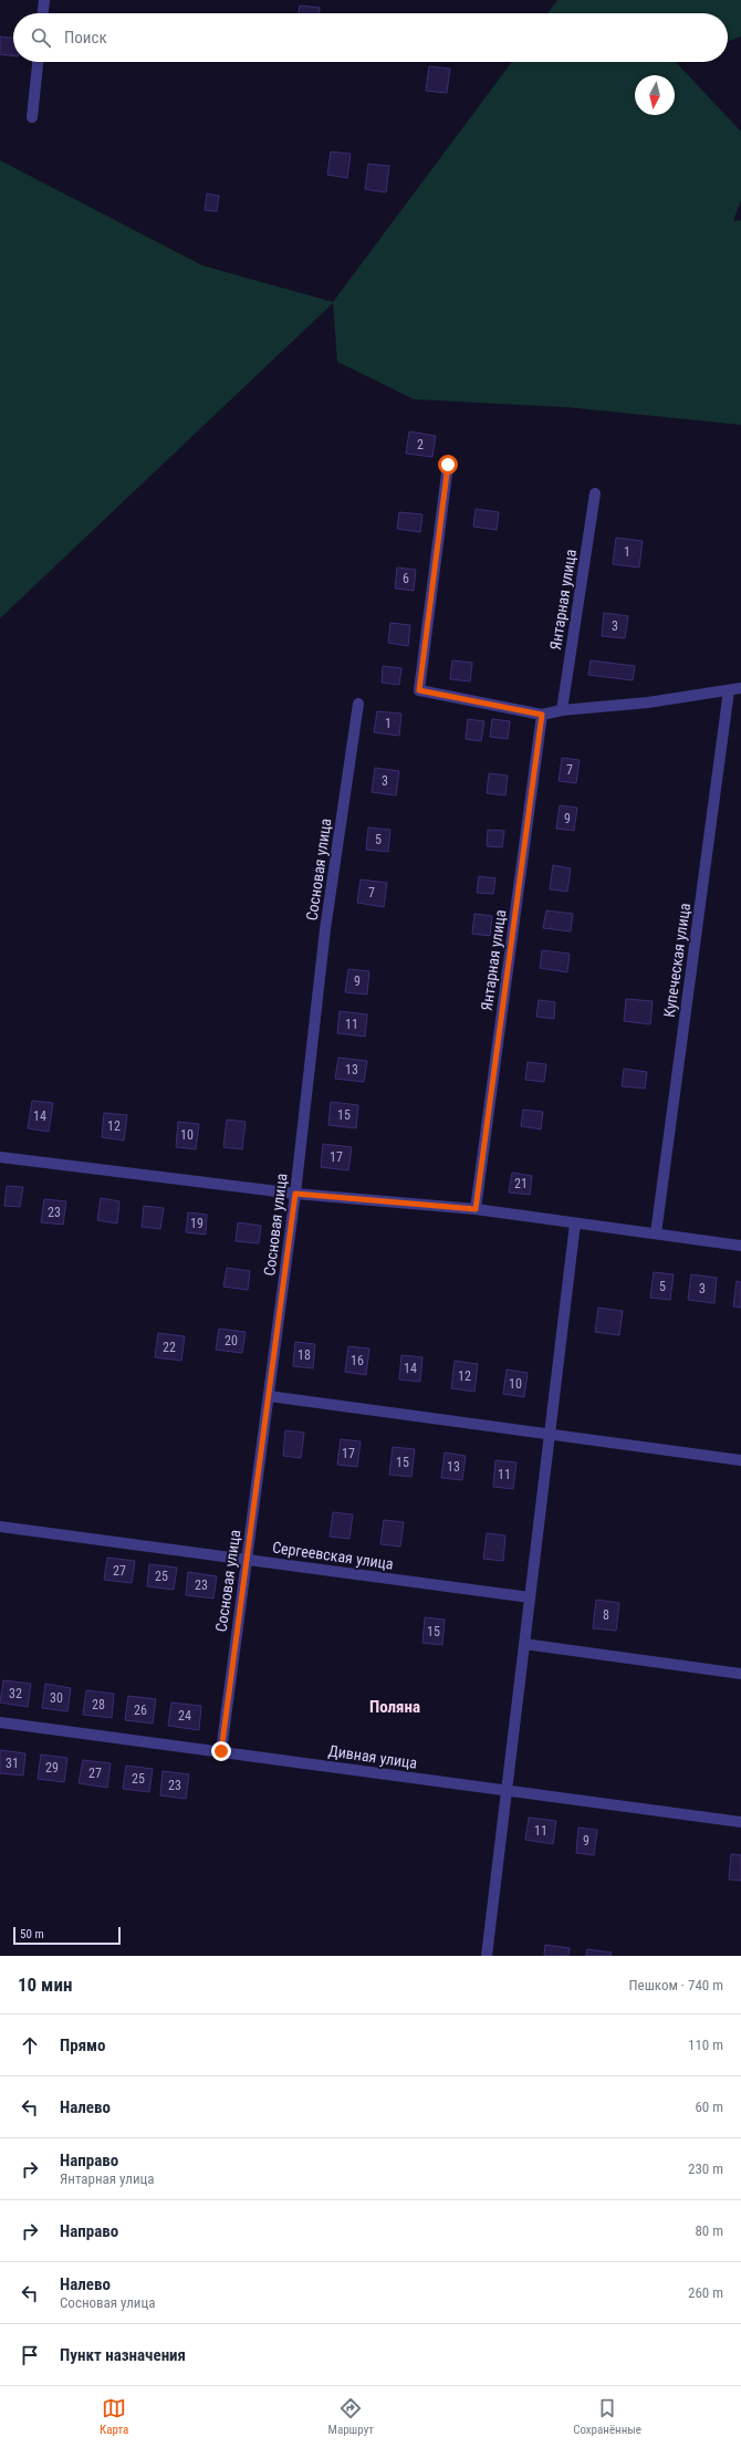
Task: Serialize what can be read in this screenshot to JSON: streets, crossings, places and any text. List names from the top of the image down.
{
  "streets": {
    "street": [
      "Янтарная улица",
      "Сосновая улица",
      "Купеческая улица",
      "Сергеевская улица",
      "Дивная улица"
    ]
  },
  "crossings": [
    ["Сосновая улица", "Сергеевская улица"],
    ["Сосновая улица", "Дивная улица"]
  ],
  "districts": ["Поляна"],
  "house_numbers": [
    "2",
    "1",
    "6",
    "3",
    "1",
    "7",
    "3",
    "9",
    "5",
    "7",
    "9",
    "11",
    "13",
    "15",
    "14",
    "12",
    "10",
    "17",
    "21",
    "23",
    "19",
    "5",
    "3",
    "20",
    "22",
    "18",
    "16",
    "14",
    "12",
    "10",
    "17",
    "15",
    "13",
    "11",
    "27",
    "25",
    "23",
    "8",
    "15",
    "32",
    "30",
    "28",
    "26",
    "24",
    "31",
    "29",
    "27",
    "25",
    "23",
    "11",
    "9"
  ],
  "scale_bar": "50 m",
  "north": "bottom",
  "page": {
    "search": "Поиск",
    "scale": "50 m",
    "heading": ["10 мин", "Пешком · 740 m"],
    "list": [
      ["Прямо", "110 m"],
      ["Налево", "60 m"],
      ["Направо", "Янтарная улица", "230 m"],
      ["Направо", "80 m"],
      ["Налево", "Сосновая улица", "260 m"],
      "Пункт назначения"
    ],
    "nav": ["Карта", "Маршрут", "Сохранённые"]
  }
}
